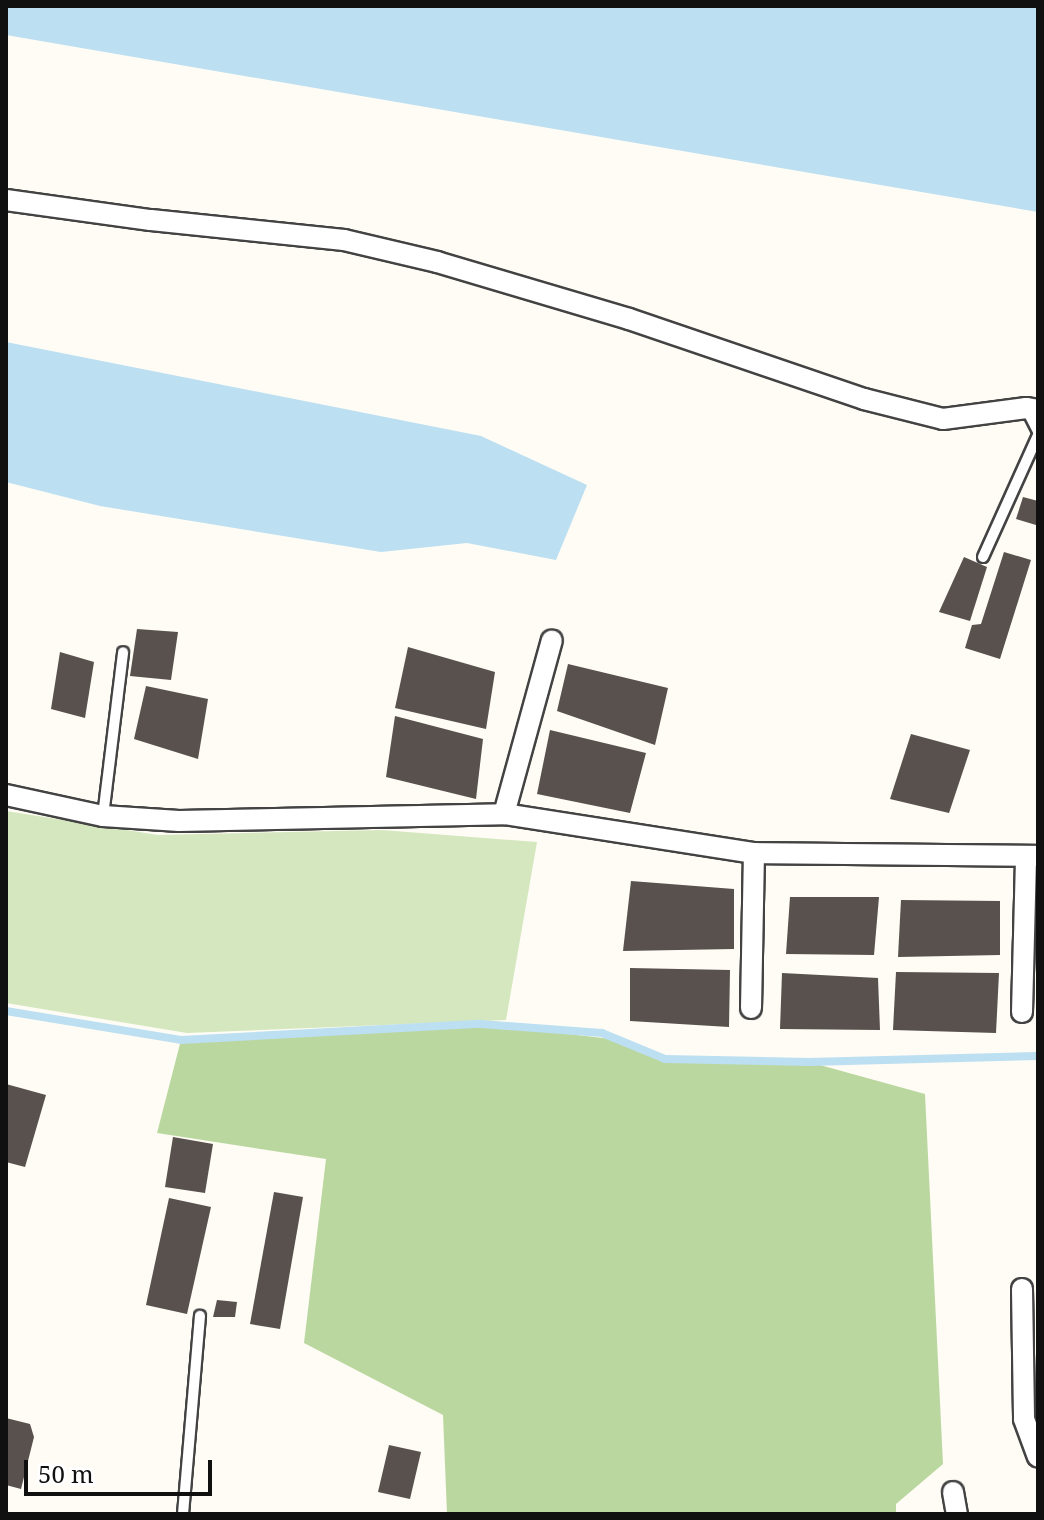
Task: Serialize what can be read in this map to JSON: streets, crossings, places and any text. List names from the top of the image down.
{
  "scale_bar": "50 m"
}
